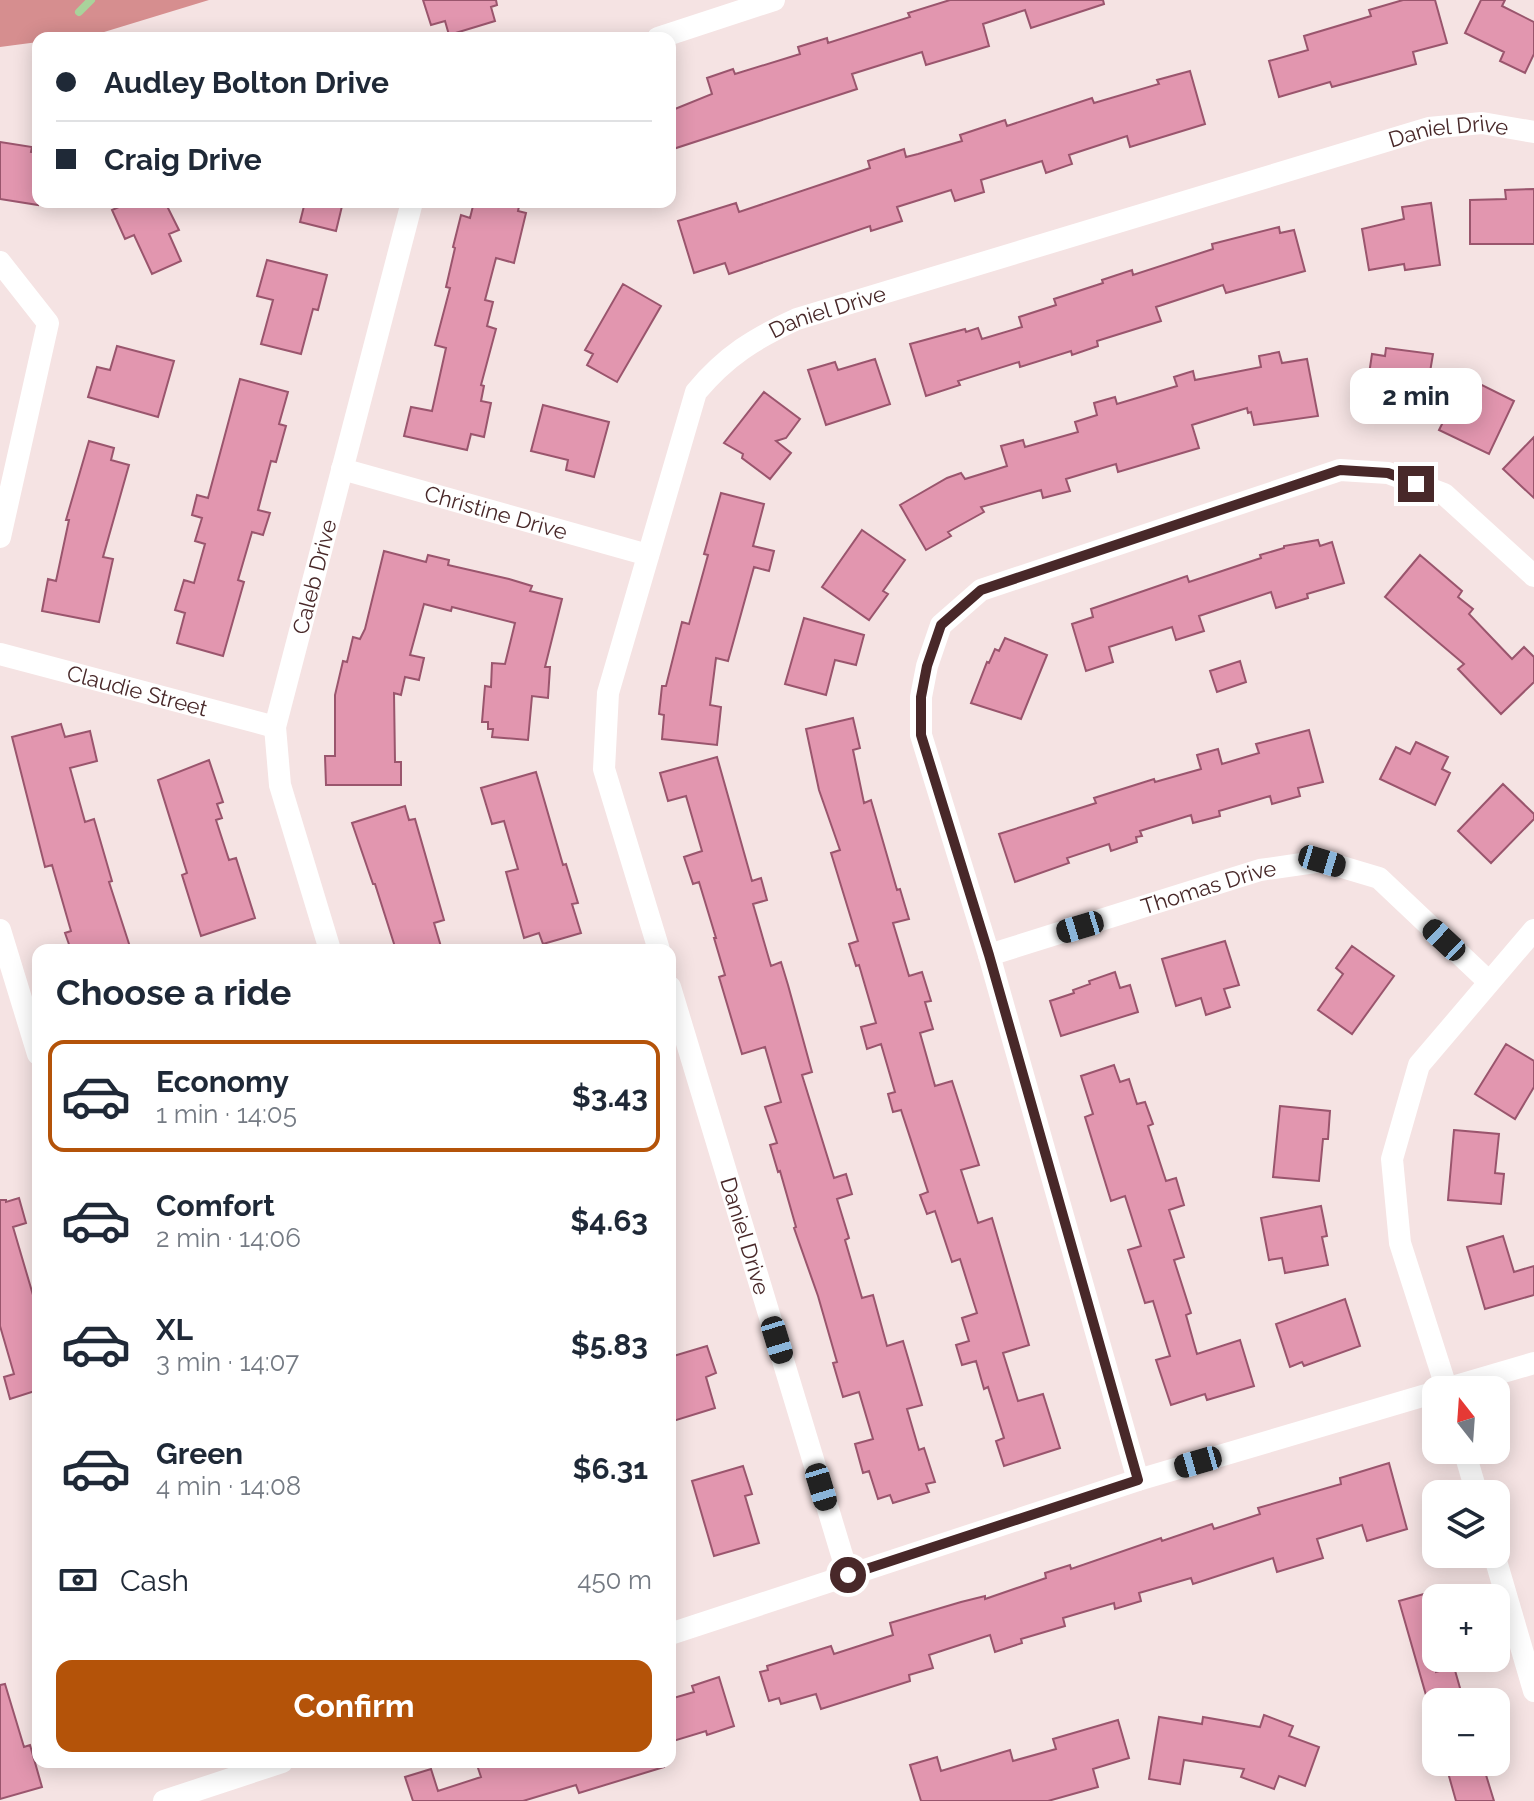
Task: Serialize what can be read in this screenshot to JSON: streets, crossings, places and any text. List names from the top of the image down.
{
  "streets": {
    "street": [
      "Daniel Drive",
      "Christine Drive",
      "Caleb Drive",
      "Claudie Street",
      "Thomas Drive"
    ]
  },
  "crossings": [
    ["Daniel Drive", "Christine Drive"],
    ["Christine Drive", "Caleb Drive"],
    ["Caleb Drive", "Claudie Street"]
  ],
  "north": "top",
  "page": {
    "banner": ["Audley Bolton Drive", "Craig Drive"],
    "bubble": "2 min",
    "heading": "Choose a ride",
    "list": [
      {
        "name": "Economy",
        "note": "1 min · 14:05",
        "value": "$3.43"
      },
      {
        "name": "Comfort",
        "note": "2 min · 14:06",
        "value": "$4.63"
      },
      {
        "name": "XL",
        "note": "3 min · 14:07",
        "value": "$5.83"
      },
      {
        "name": "Green",
        "note": "4 min · 14:08",
        "value": "$6.31"
      }
    ],
    "map_buttons": ["+", "−"],
    "pay": ["Cash", "450 m"],
    "buttons": "Confirm"
  }
}
